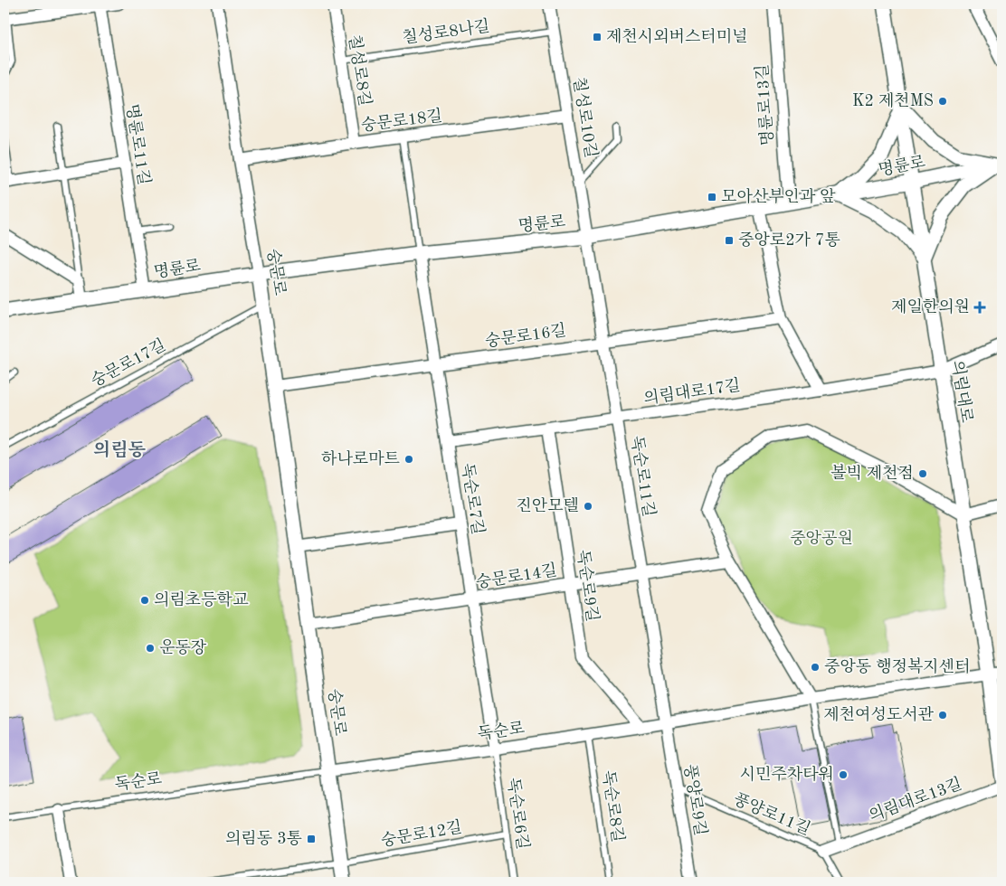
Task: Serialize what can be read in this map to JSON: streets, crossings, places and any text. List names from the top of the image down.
{
  "streets": {
    "street": [
      "칠성로8길",
      "명륜로13길",
      "칠성로10길",
      "숭문로18길",
      "명륜로11길",
      "명륜로",
      "숭문로",
      "숭문로16길",
      "의림대로",
      "의림대로17길",
      "독순로11길",
      "독순로7길",
      "숭문로14길",
      "독순로9길",
      "독순로",
      "풍양로9길",
      "의림대로13길"
    ],
    "lane": [
      "칠성로8나길",
      "숭문로17길",
      "독순로8길",
      "독순로6길",
      "풍양로11길",
      "숭문로12길"
    ]
  },
  "crossings": [
    ["칠성로8나길", "칠성로8길"],
    ["칠성로8나길", "칠성로10길"],
    ["칠성로8길", "숭문로18길"],
    ["명륜로13길", "명륜로"],
    ["칠성로10길", "숭문로18길"],
    ["칠성로10길", "명륜로"],
    ["칠성로10길", "독순로11길"],
    ["숭문로18길", "숭문로"],
    ["명륜로11길", "명륜로"],
    ["명륜로", "숭문로"],
    ["명륜로", "의림대로"],
    ["명륜로", "독순로11길"],
    ["명륜로", "독순로7길"],
    ["숭문로", "숭문로16길"],
    ["숭문로", "숭문로17길"],
    ["숭문로", "숭문로14길"],
    ["숭문로", "독순로"],
    ["숭문로", "숭문로12길"],
    ["숭문로16길", "독순로11길"],
    ["숭문로16길", "독순로7길"],
    ["의림대로", "의림대로17길"],
    ["의림대로", "독순로"],
    ["의림대로", "의림대로13길"],
    ["의림대로17길", "독순로11길"],
    ["의림대로17길", "독순로7길"],
    ["의림대로17길", "독순로9길"],
    ["독순로11길", "숭문로14길"],
    ["독순로11길", "독순로"],
    ["독순로11길", "풍양로9길"],
    ["독순로7길", "숭문로14길"],
    ["독순로7길", "독순로"],
    ["독순로7길", "독순로6길"],
    ["숭문로14길", "독순로9길"],
    ["독순로9길", "독순로"],
    ["독순로", "풍양로9길"],
    ["독순로", "독순로8길"],
    ["독순로", "독순로6길"],
    ["풍양로9길", "풍양로11길"],
    ["의림대로13길", "풍양로11길"],
    ["독순로6길", "숭문로12길"]
  ],
  "districts": ["의림동"],
  "parks": ["중앙공원"],
  "places": {
    "transit": [
      "제천시외버스터미널",
      "모아산부인과 앞",
      "중앙로2가 7통",
      "의림동 3통"
    ],
    "other": [
      "K2 제천MS",
      "하나로마트",
      "볼빅 제천점",
      "진안모텔",
      "의림초등학교",
      "운동장",
      "중앙동 행정복지센터",
      "제천여성도서관",
      "시민주차타워"
    ],
    "health": ["제일한의원"]
  }
}
